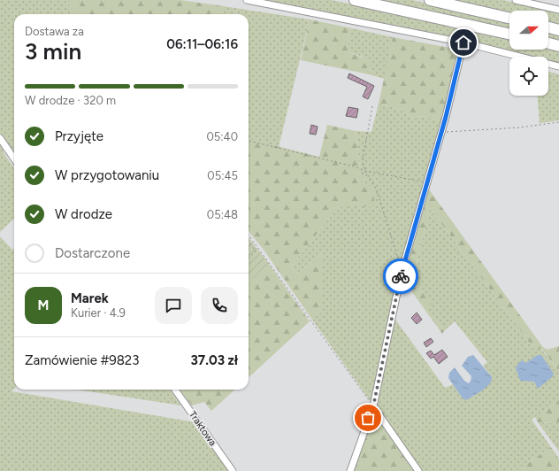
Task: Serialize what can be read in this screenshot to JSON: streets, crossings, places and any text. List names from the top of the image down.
{
  "streets": {
    "street": ["Traktowa"]
  },
  "north": "right",
  "page": {
    "heading": ["3 min", "Dostawa za", "06:11–06:16"],
    "panel": [
      "Marek",
      "Kurier · 4.9",
      "Zamówienie #9823",
      "37.03 zł"
    ],
    "bar": "W drodze · 320 m",
    "list": [
      ["Przyjęte", "05:40"],
      ["W przygotowaniu", "05:45"],
      ["W drodze", "05:48"],
      "Dostarczone"
    ],
    "round": "M"
  }
}
